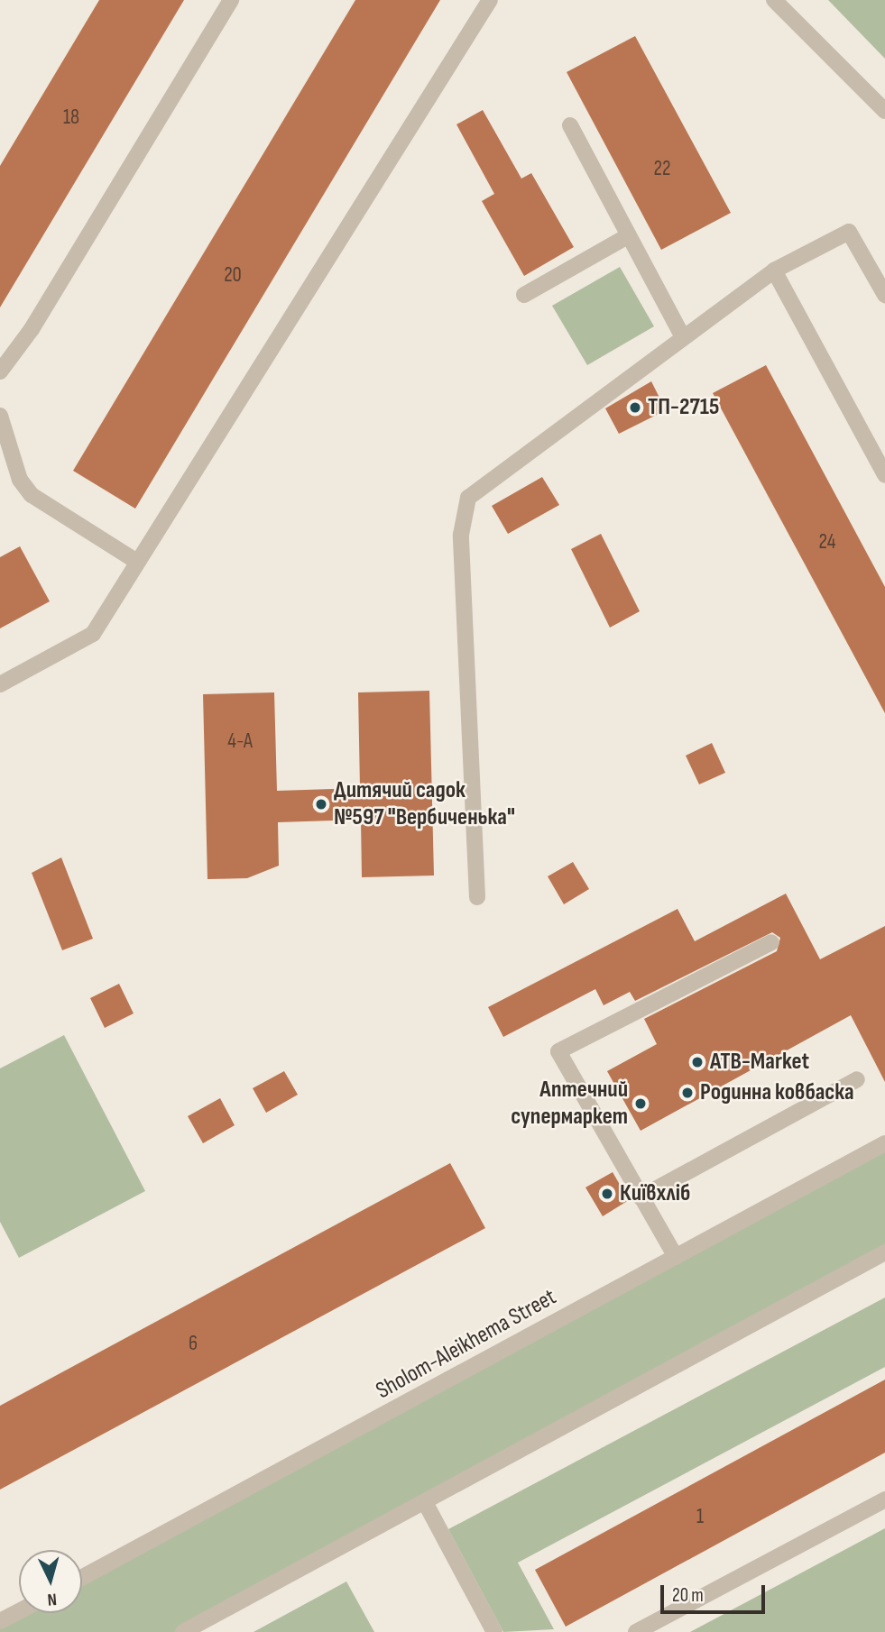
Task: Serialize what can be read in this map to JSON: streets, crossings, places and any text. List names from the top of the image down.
{
  "streets": {
    "street": ["Sholom-Aleikhema Street"]
  },
  "places": [
    "ТП-2715",
    "Дитячий садок №597 \"Вербиченька\"",
    "ATB-Market",
    "Родинна ковбаска",
    "Аптечний супермаркет",
    "Київхліб"
  ],
  "house_numbers": [
    "18",
    "22",
    "20",
    "24",
    "4-А",
    "6",
    "1"
  ],
  "scale_bar": "20 m",
  "north": "bottom"
}
